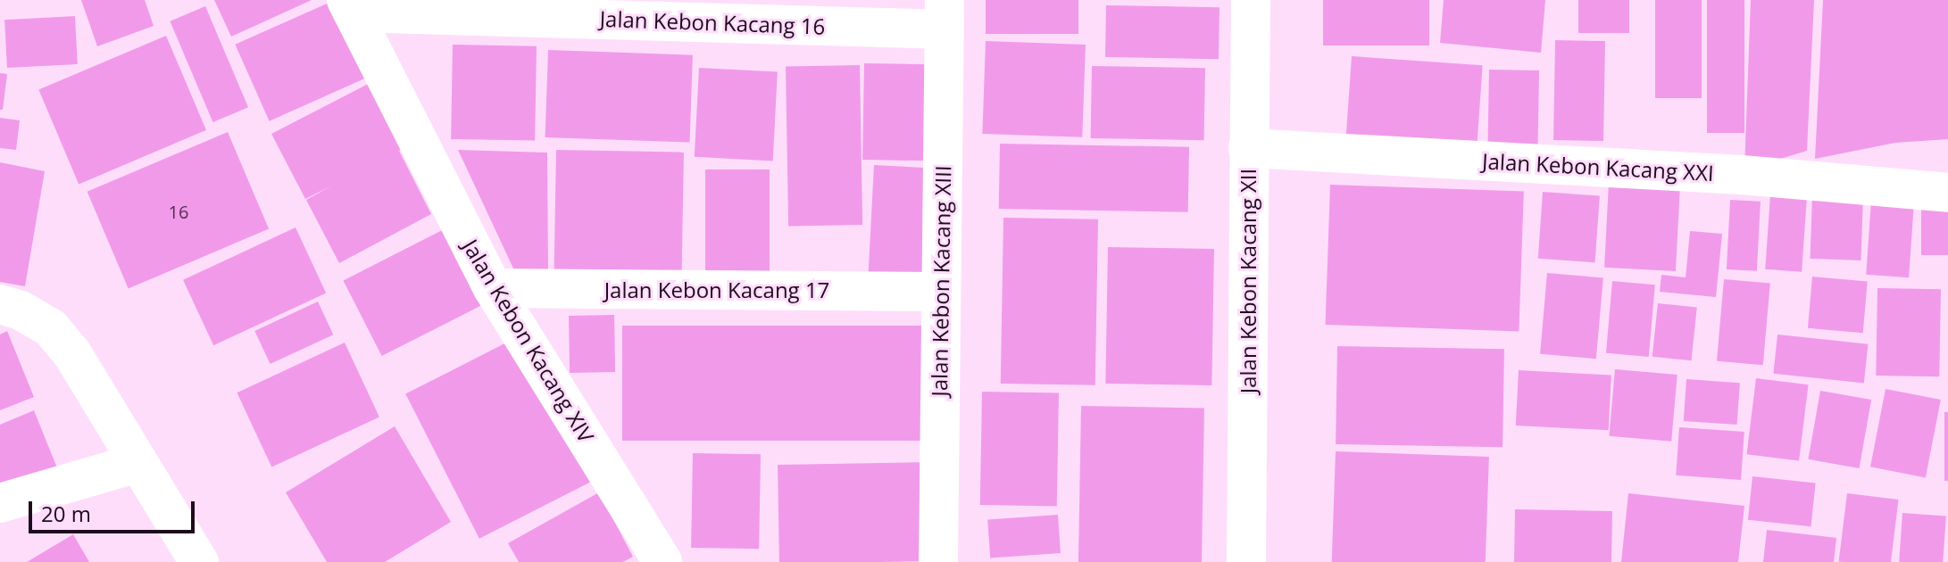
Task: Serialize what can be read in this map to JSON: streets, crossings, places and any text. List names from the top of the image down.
{
  "streets": {
    "street": [
      "Jalan Kebon Kacang 16",
      "Jalan Kebon Kacang XXI",
      "Jalan Kebon Kacang XIII",
      "Jalan Kebon Kacang XII",
      "Jalan Kebon Kacang 17",
      "Jalan Kebon Kacang XIV"
    ]
  },
  "crossings": [
    ["Jalan Kebon Kacang 16", "Jalan Kebon Kacang XIII"],
    ["Jalan Kebon Kacang 16", "Jalan Kebon Kacang XIV"],
    ["Jalan Kebon Kacang XXI", "Jalan Kebon Kacang XII"],
    ["Jalan Kebon Kacang XIII", "Jalan Kebon Kacang 17"],
    ["Jalan Kebon Kacang 17", "Jalan Kebon Kacang XIV"]
  ],
  "house_numbers": ["16"],
  "scale_bar": "20 m"
}
